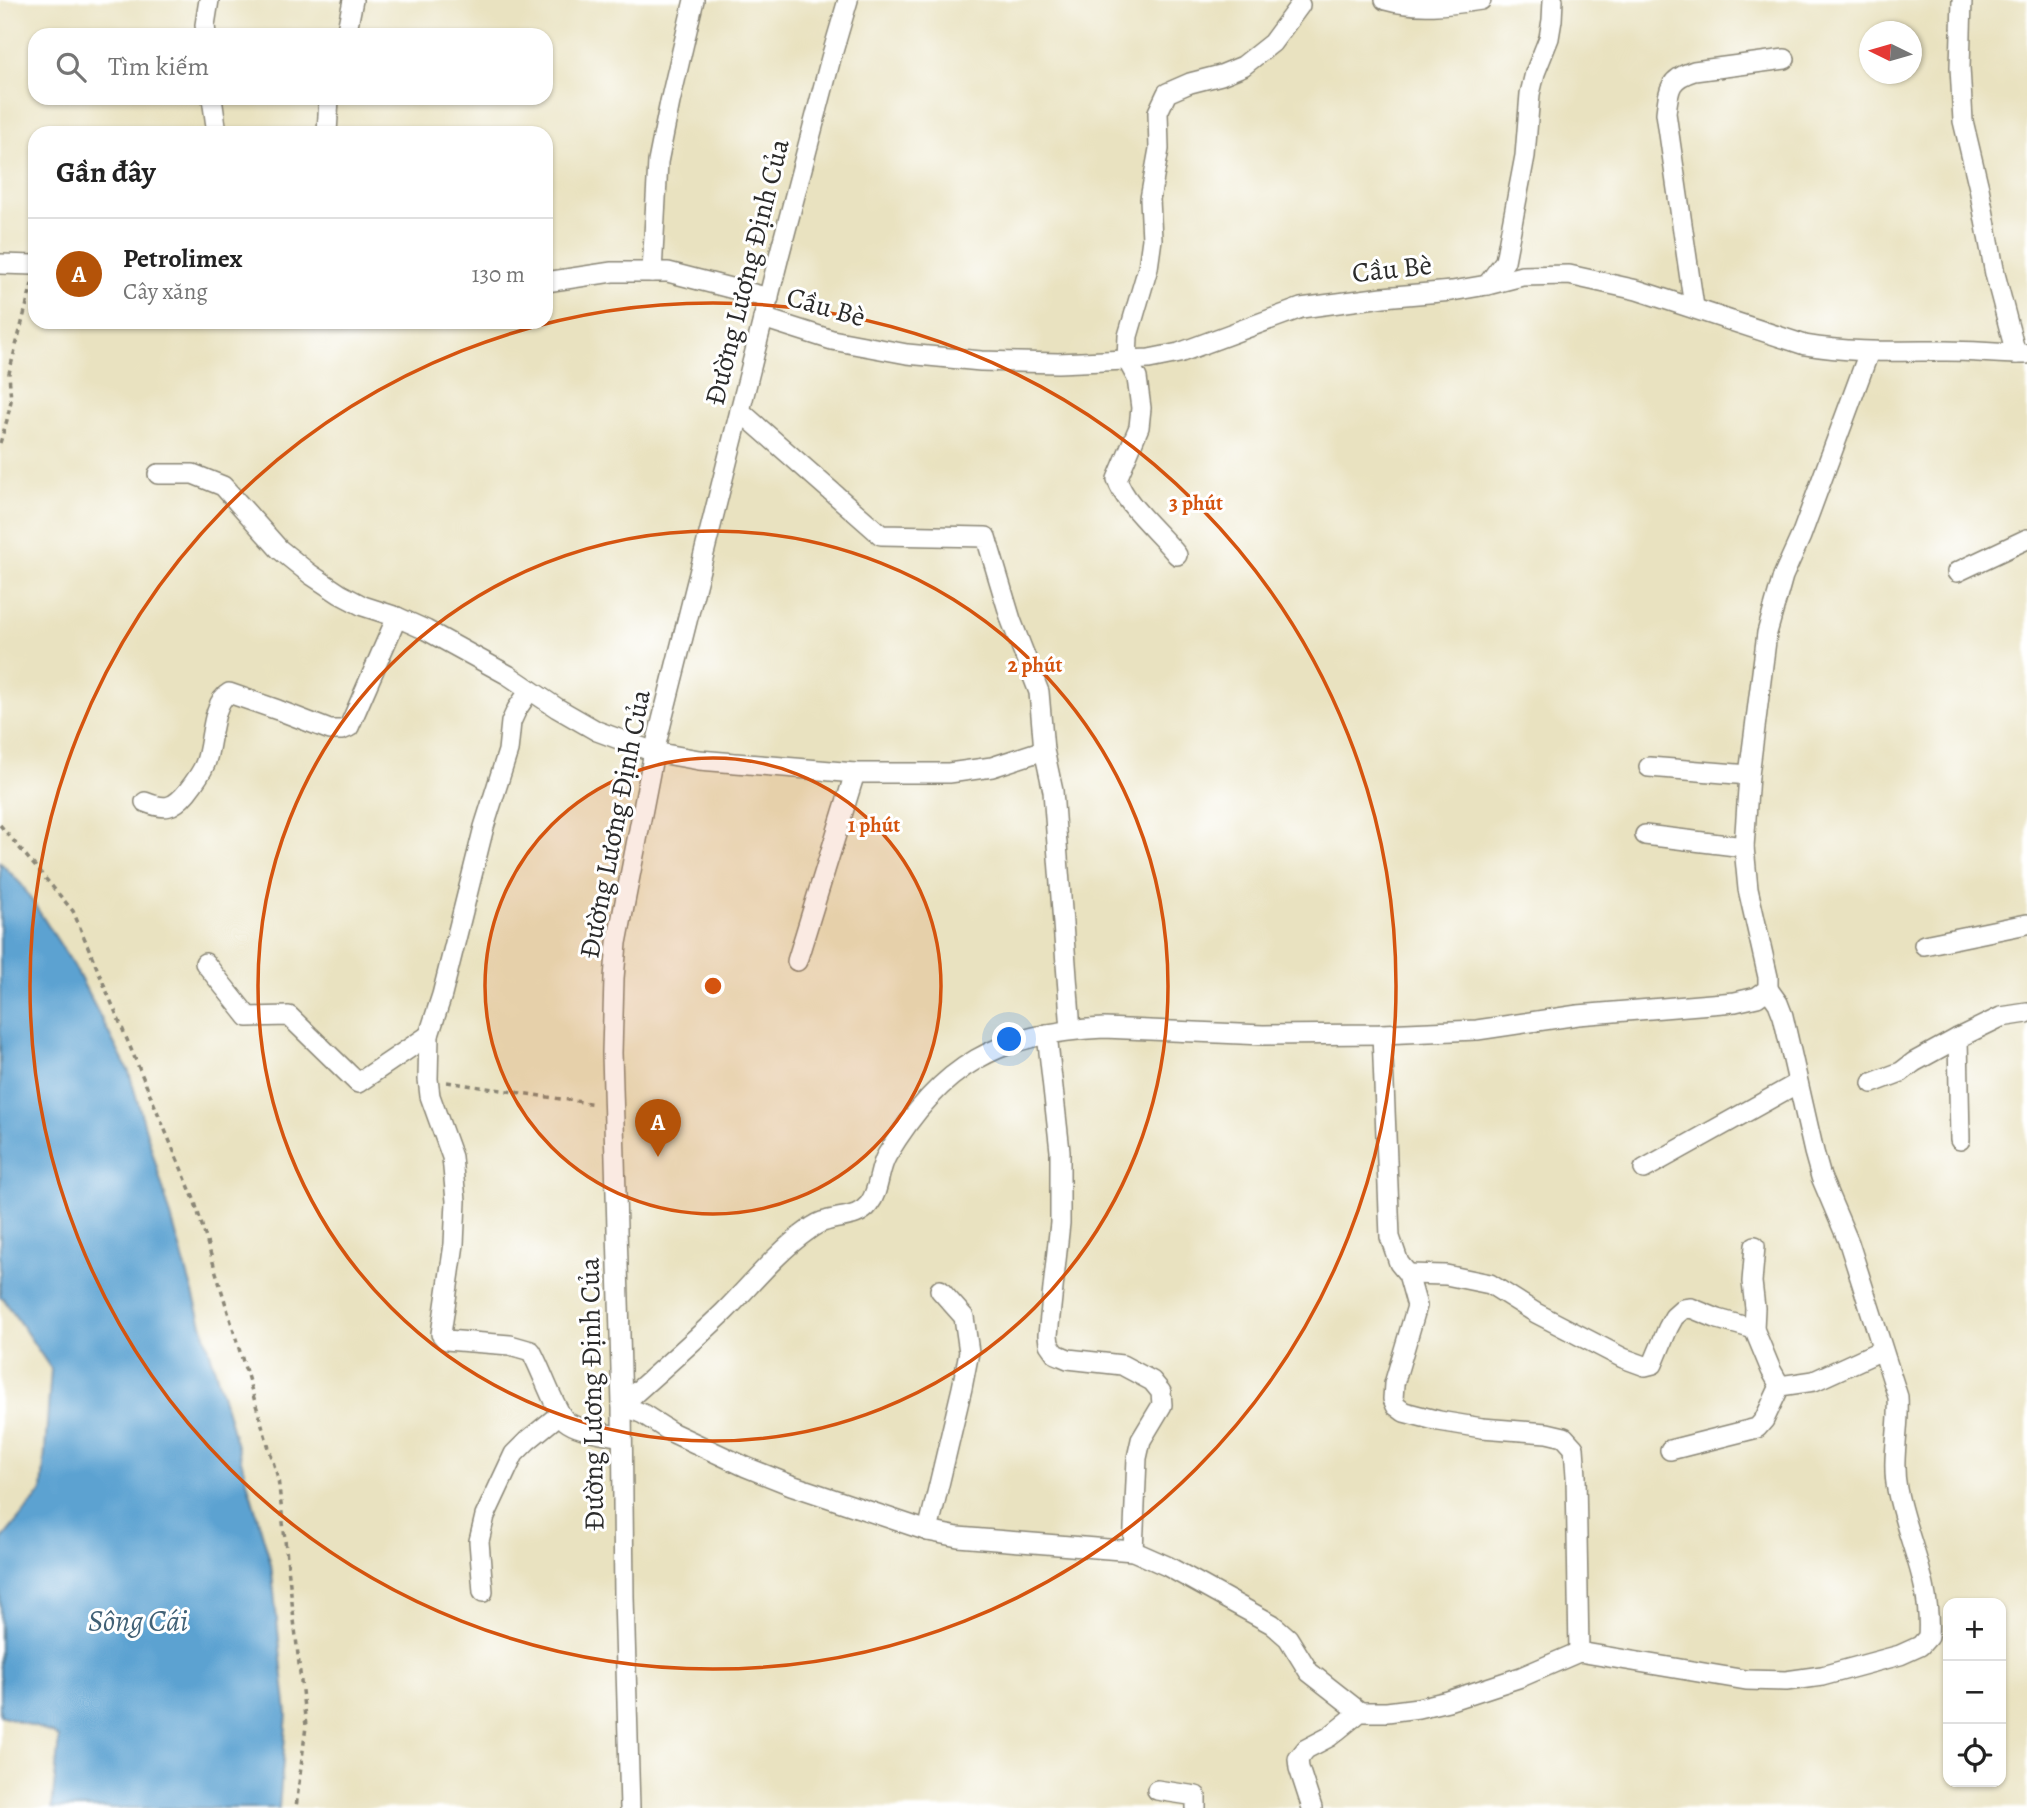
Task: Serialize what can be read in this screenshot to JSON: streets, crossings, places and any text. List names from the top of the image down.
{
  "streets": {
    "street": ["Cầu Bè", "Đường Lương Định Của"]
  },
  "crossings": [
    ["Cầu Bè", "Đường Lương Định Của"]
  ],
  "water": ["Sông Cái"],
  "north": "left",
  "page": {
    "search": "Tìm kiếm",
    "heading": "Gần đây",
    "list": [
      {
        "mark": "A",
        "name": "Petrolimex",
        "note": "Cây xăng",
        "value": "130 m"
      }
    ],
    "pins": "A",
    "map_buttons": ["+", "−"]
  },
  "rings": ["3 phút", "2 phút", "1 phút"]
}
